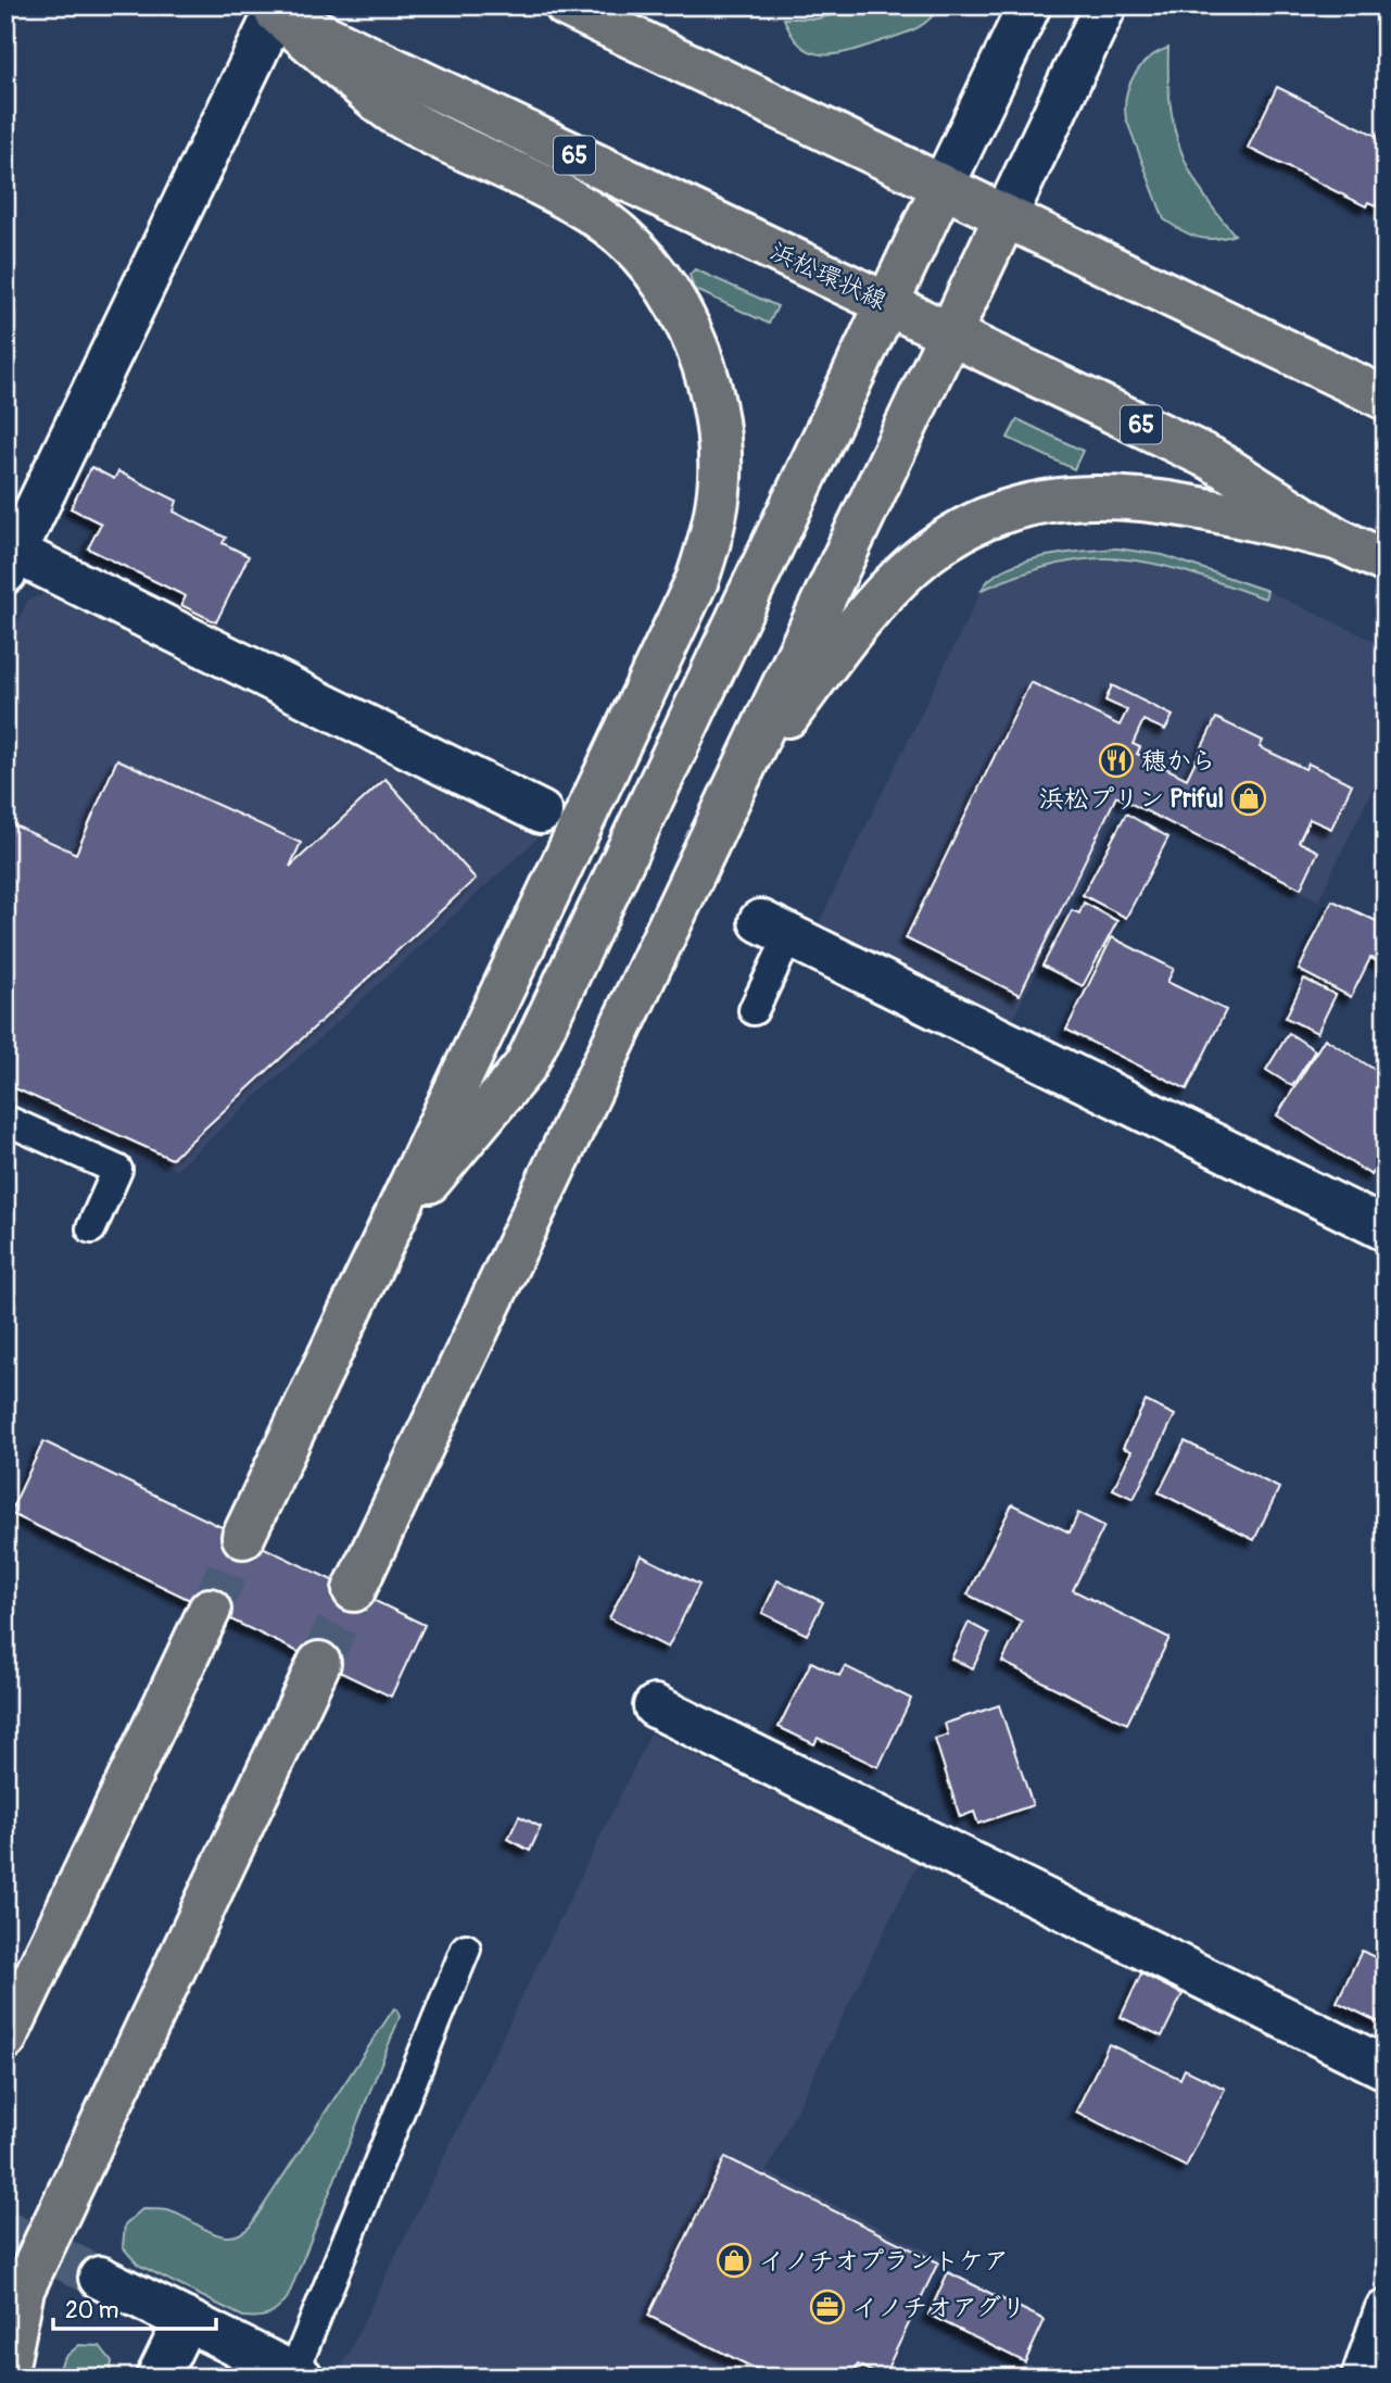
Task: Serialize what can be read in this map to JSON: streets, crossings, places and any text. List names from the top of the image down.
{
  "streets": {
    "main road": ["65", "浜松環状線"]
  },
  "places": {
    "restaurant": ["穂から"],
    "shop": ["浜松プリン Priful", "イノチオプラントケア"],
    "office": ["イノチオアグリ"]
  },
  "scale_bar": "20 m"
}
